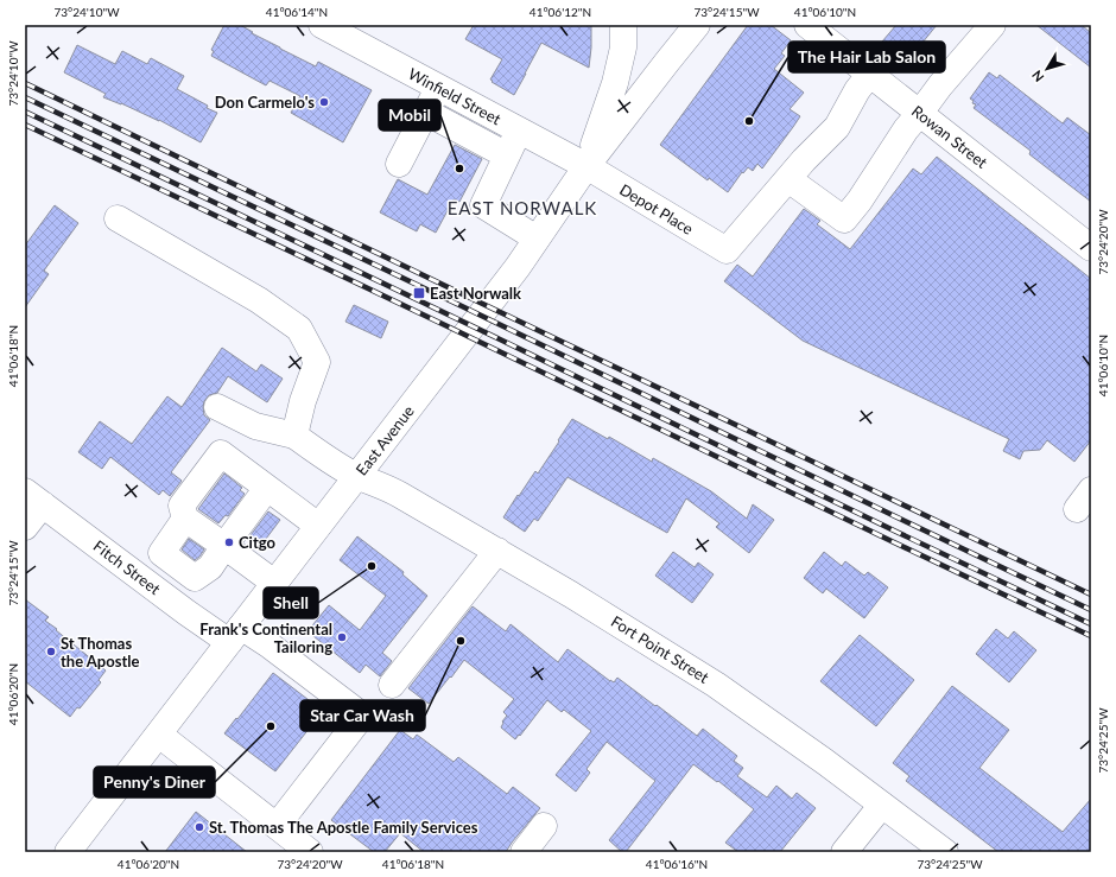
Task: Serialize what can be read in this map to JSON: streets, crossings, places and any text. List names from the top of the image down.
{
  "streets": {
    "street": [
      "Winfield Street",
      "Rowan Street",
      "Depot Place",
      "East Avenue",
      "Fitch Street",
      "Fort Point Street"
    ]
  },
  "crossings": [
    ["Winfield Street", "Depot Place"],
    ["Winfield Street", "East Avenue"],
    ["Depot Place", "East Avenue"],
    ["East Avenue", "Fitch Street"],
    ["East Avenue", "Fort Point Street"]
  ],
  "districts": ["EAST NORWALK"],
  "places": {
    "other": [
      "Don Carmelo's",
      "The Hair Lab Salon",
      "Mobil",
      "Citgo",
      "Shell",
      "Frank's Continental Tailoring",
      "Star Car Wash",
      "St Thomas the Apostle",
      "Penny's Diner",
      "St. Thomas The Apostle Family Services"
    ],
    "transit": ["East Norwalk"]
  },
  "north": "bottom left",
  "coordinates": [
    "73°24'10\"W",
    "41°06'14\"N",
    "41°06'12\"N",
    "73°24'15\"W",
    "41°06'10\"N",
    "73°24'20\"W",
    "41°06'18\"N",
    "41°06'20\"N",
    "73°24'25\"W",
    "41°06'16\"N"
  ]
}
